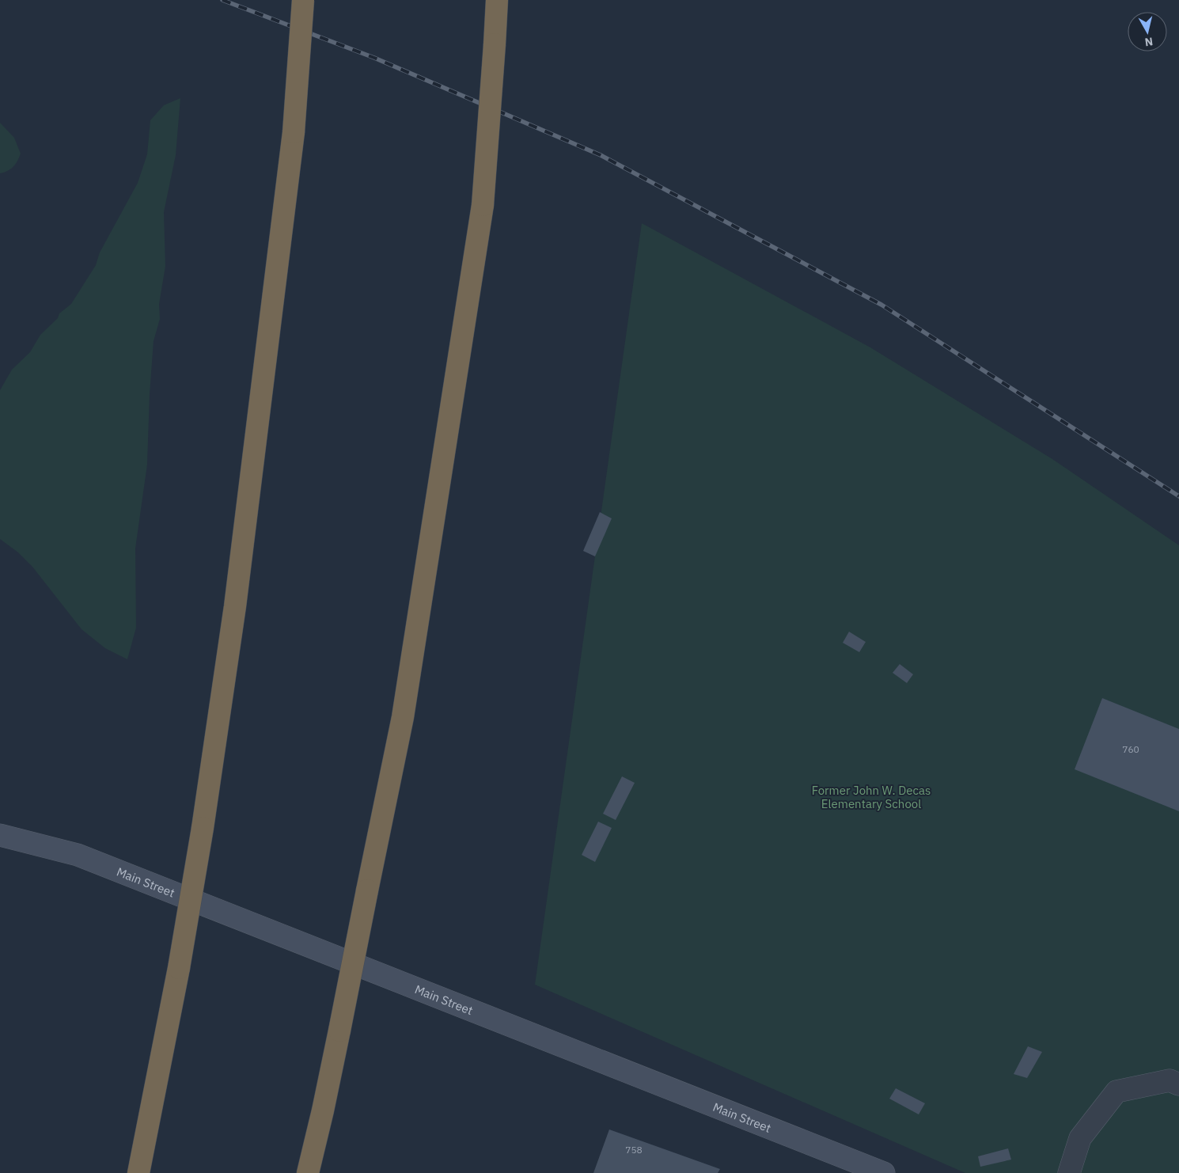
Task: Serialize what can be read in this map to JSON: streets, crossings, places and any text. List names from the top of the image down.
{
  "streets": {
    "main road": ["Main Street"]
  },
  "parks": ["Former John W. Decas Elementary School"],
  "house_numbers": ["760", "758"],
  "north": "bottom"
}
